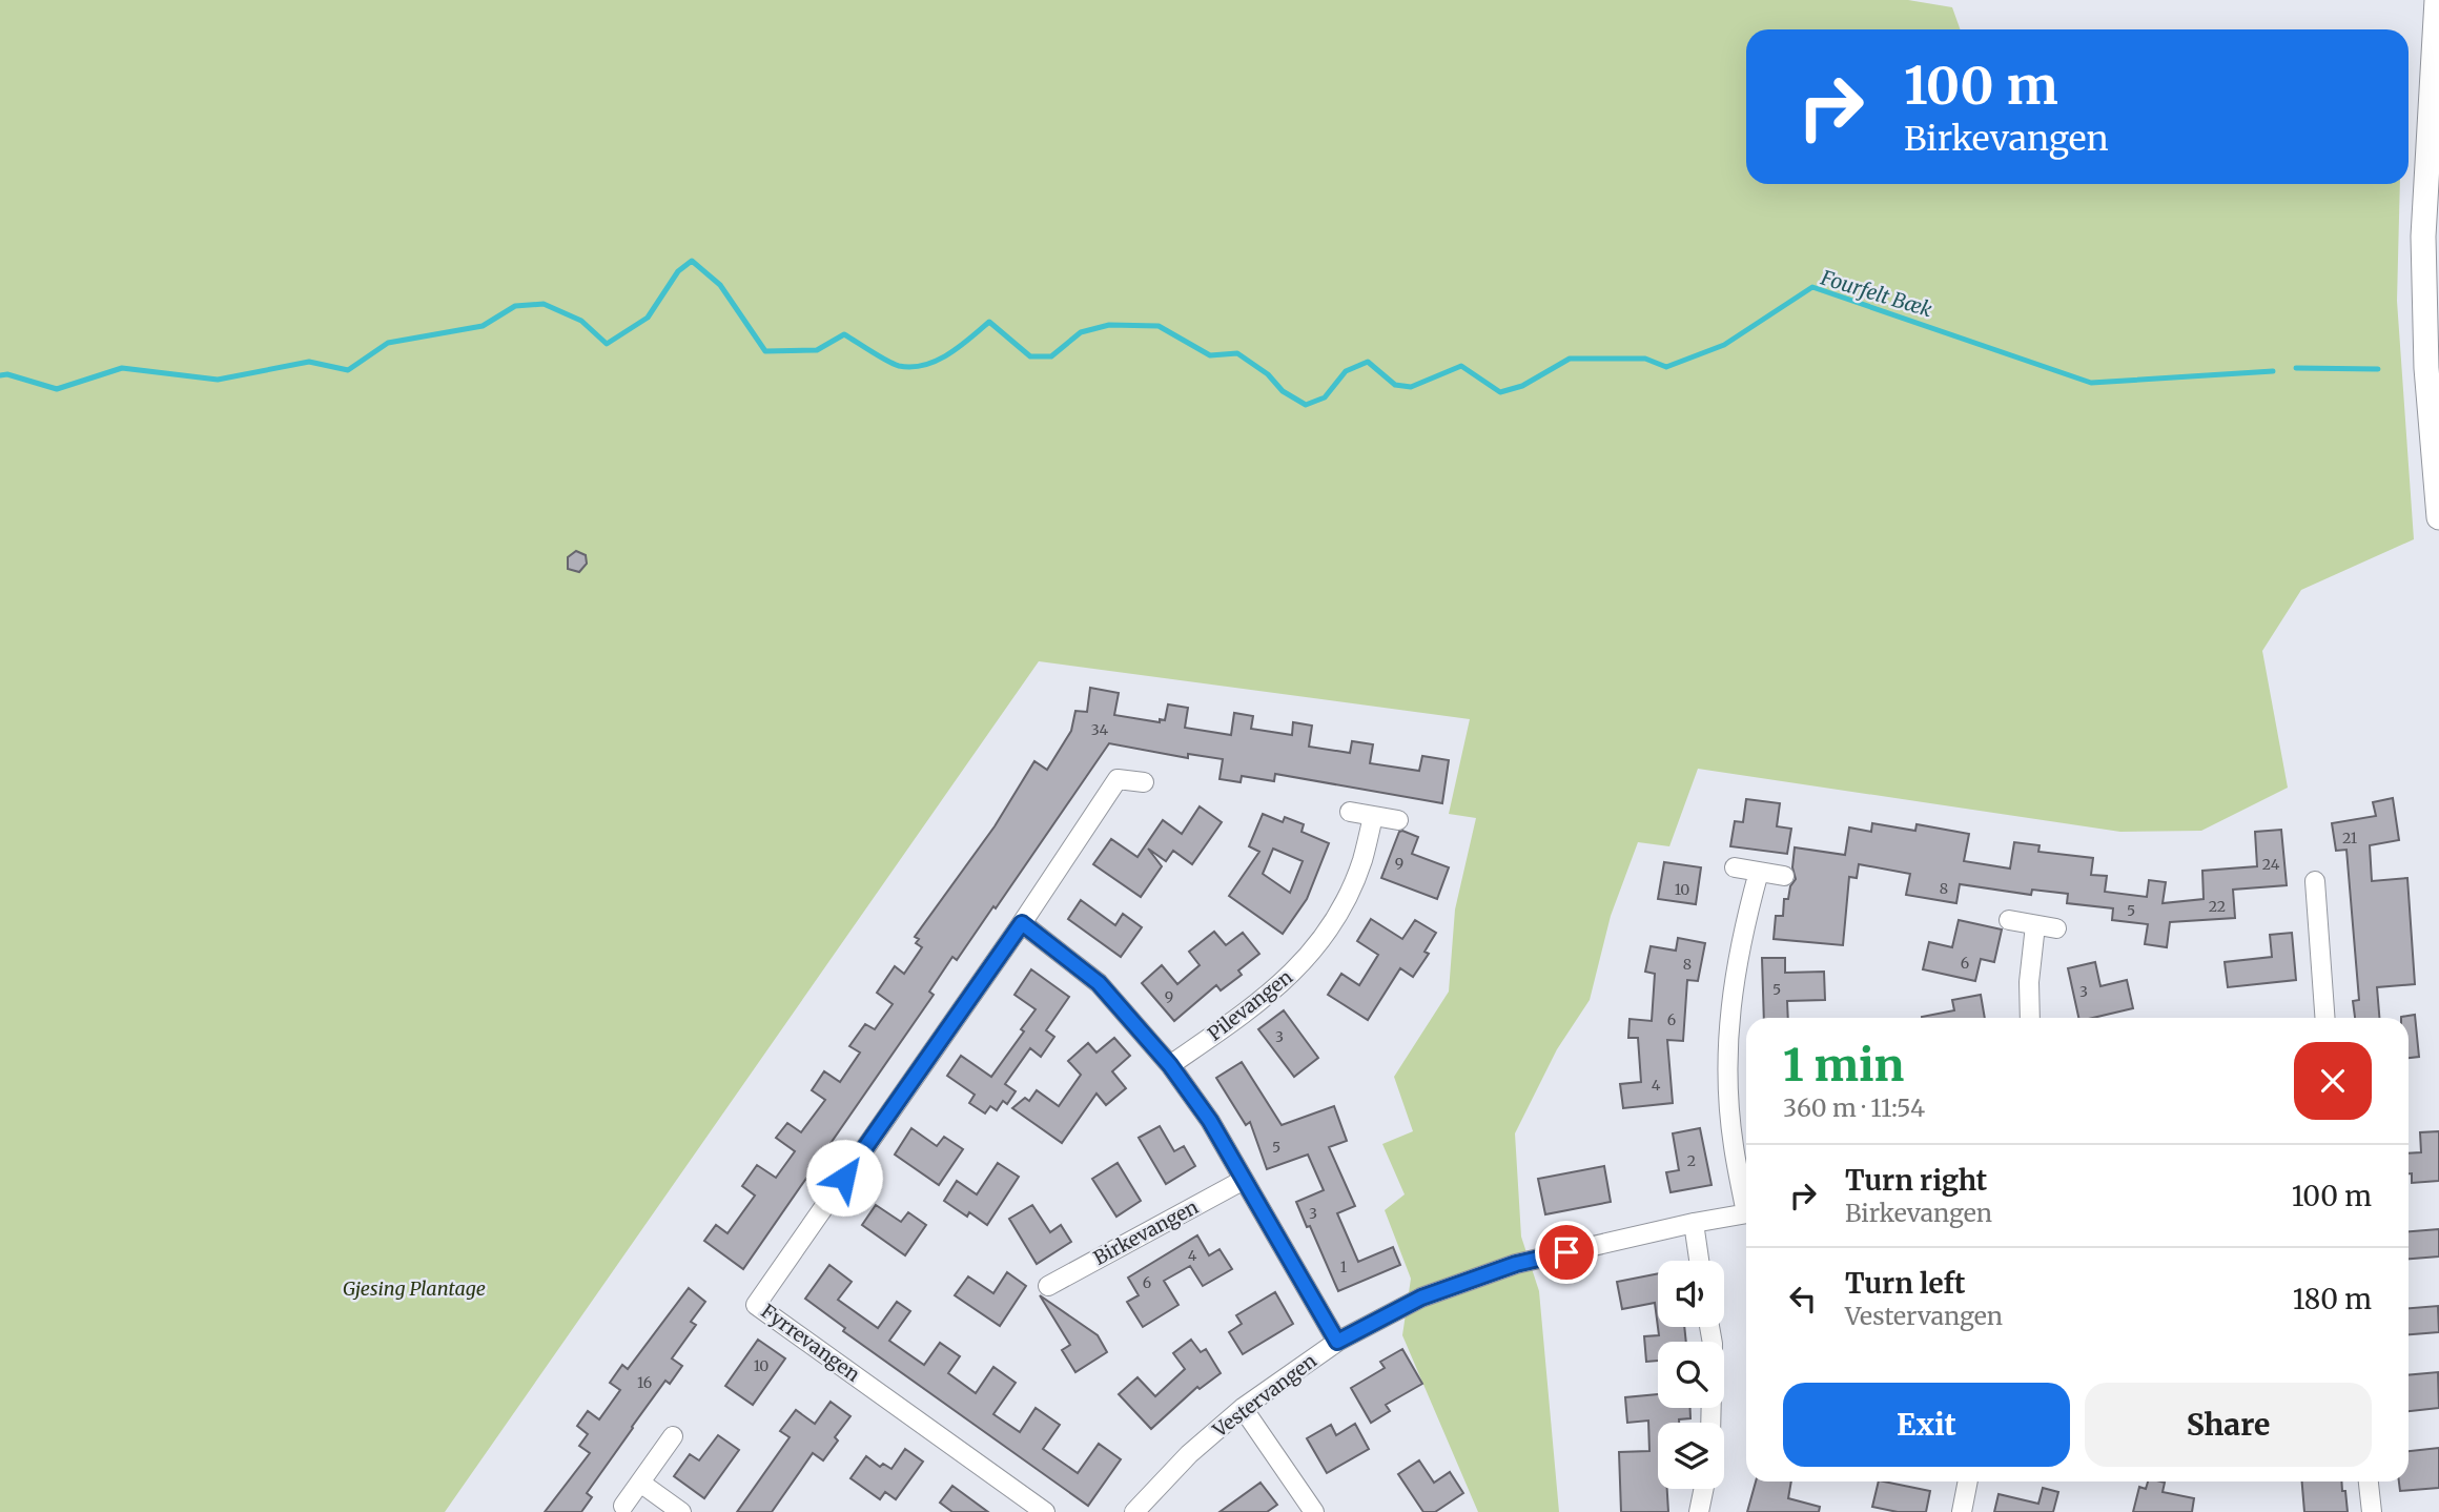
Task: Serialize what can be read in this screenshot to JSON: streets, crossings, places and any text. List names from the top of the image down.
{
  "streets": {
    "street": [
      "Pilevangen",
      "Birkevangen",
      "Fyrrevangen",
      "Vestervangen"
    ]
  },
  "water": ["Fourfelt Bæk"],
  "parks": ["Gjesing Plantage"],
  "house_numbers": [
    "34",
    "21",
    "9",
    "24",
    "8",
    "10",
    "22",
    "5",
    "6",
    "8",
    "5",
    "3",
    "9",
    "6",
    "3",
    "4",
    "5",
    "2",
    "3",
    "4",
    "1",
    "6",
    "10",
    "16"
  ],
  "page": {
    "turn": ["100 m", "Birkevangen"],
    "heading": ["1 min", "360 m · 11:54"],
    "list": [
      {
        "name": "Turn right",
        "note": "Birkevangen",
        "value": "100 m"
      },
      {
        "name": "Turn left",
        "note": "Vestervangen",
        "value": "180 m"
      }
    ],
    "buttons": ["Exit", "Share"]
  }
}
